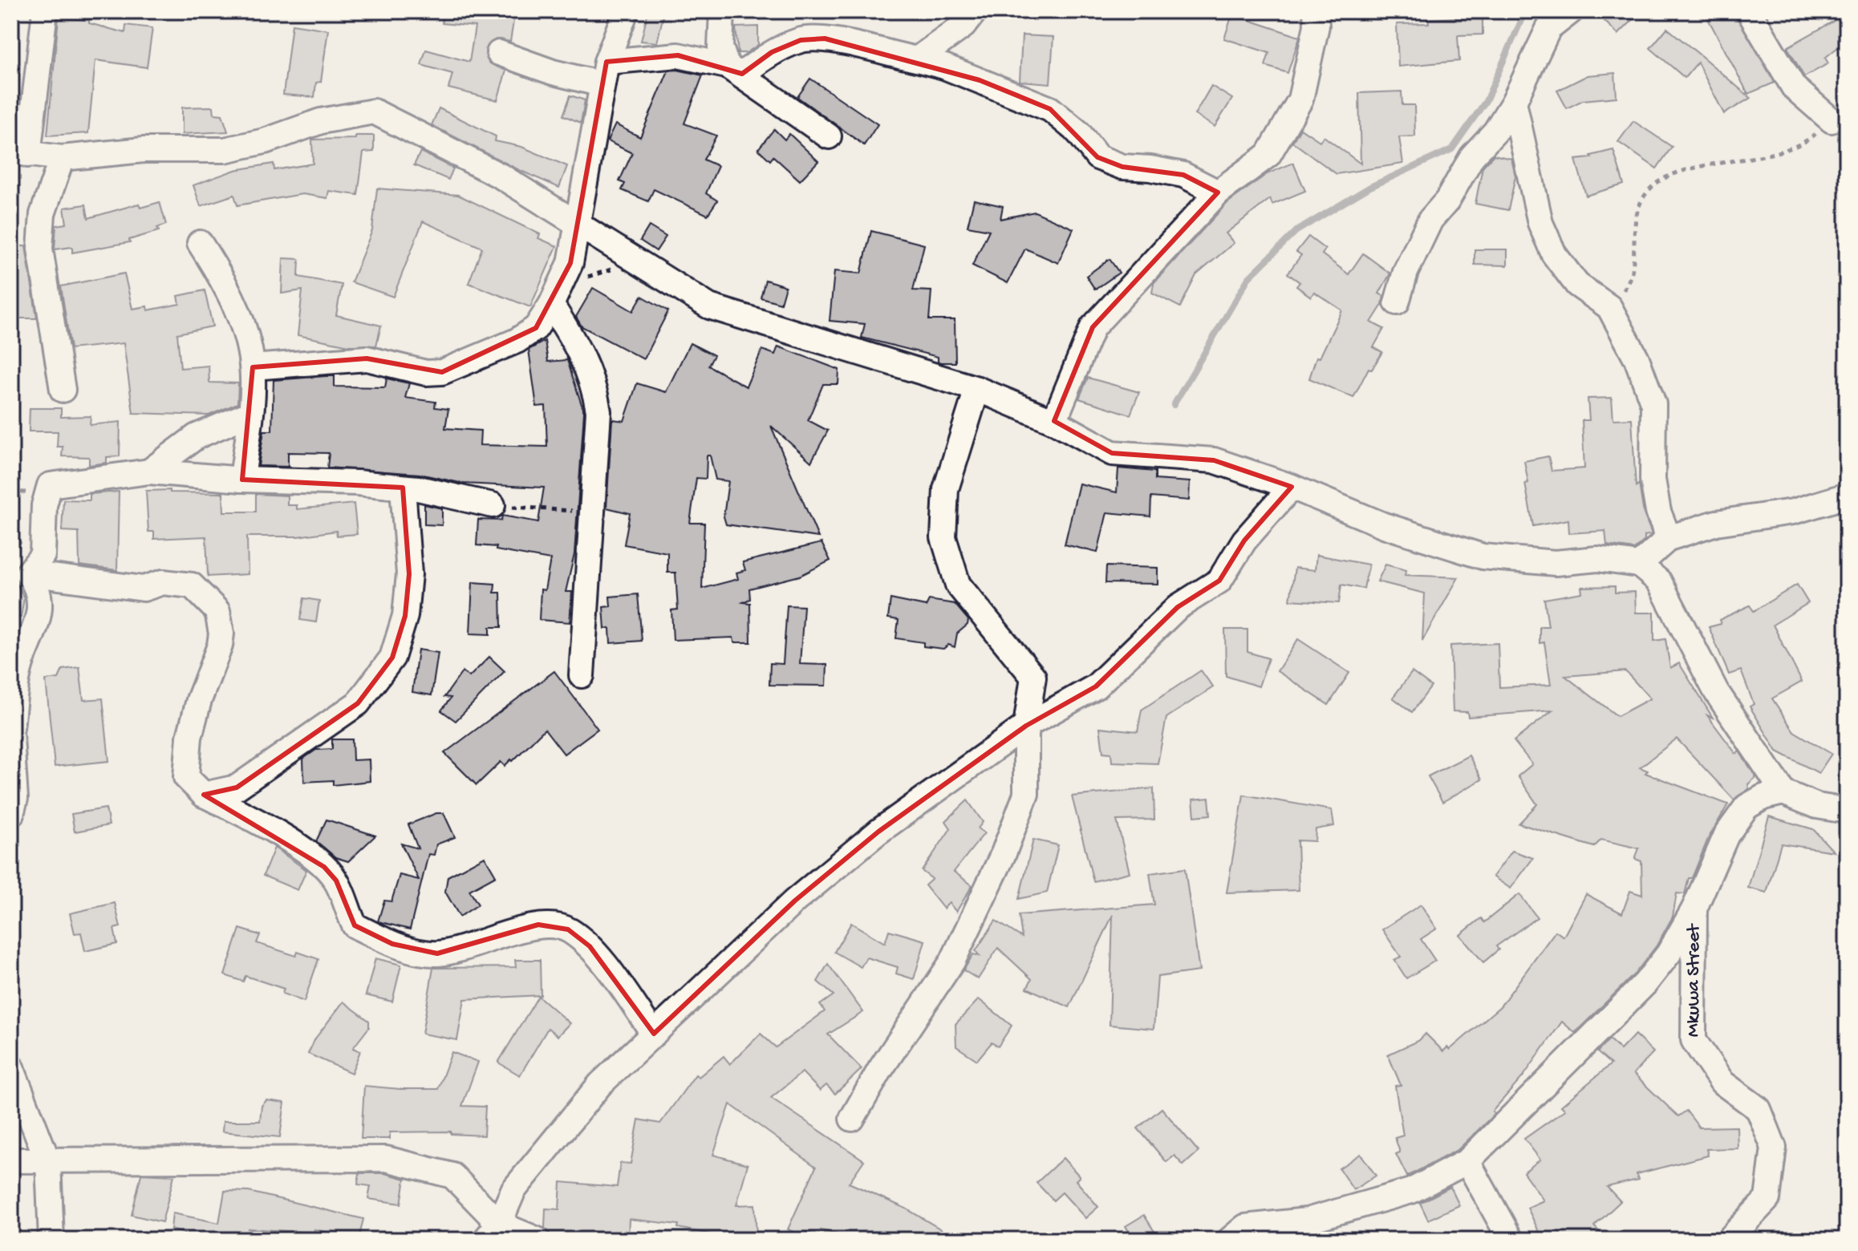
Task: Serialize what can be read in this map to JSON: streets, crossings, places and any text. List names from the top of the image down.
{
  "streets": {
    "street": ["Mkuwa Street"]
  }
}
